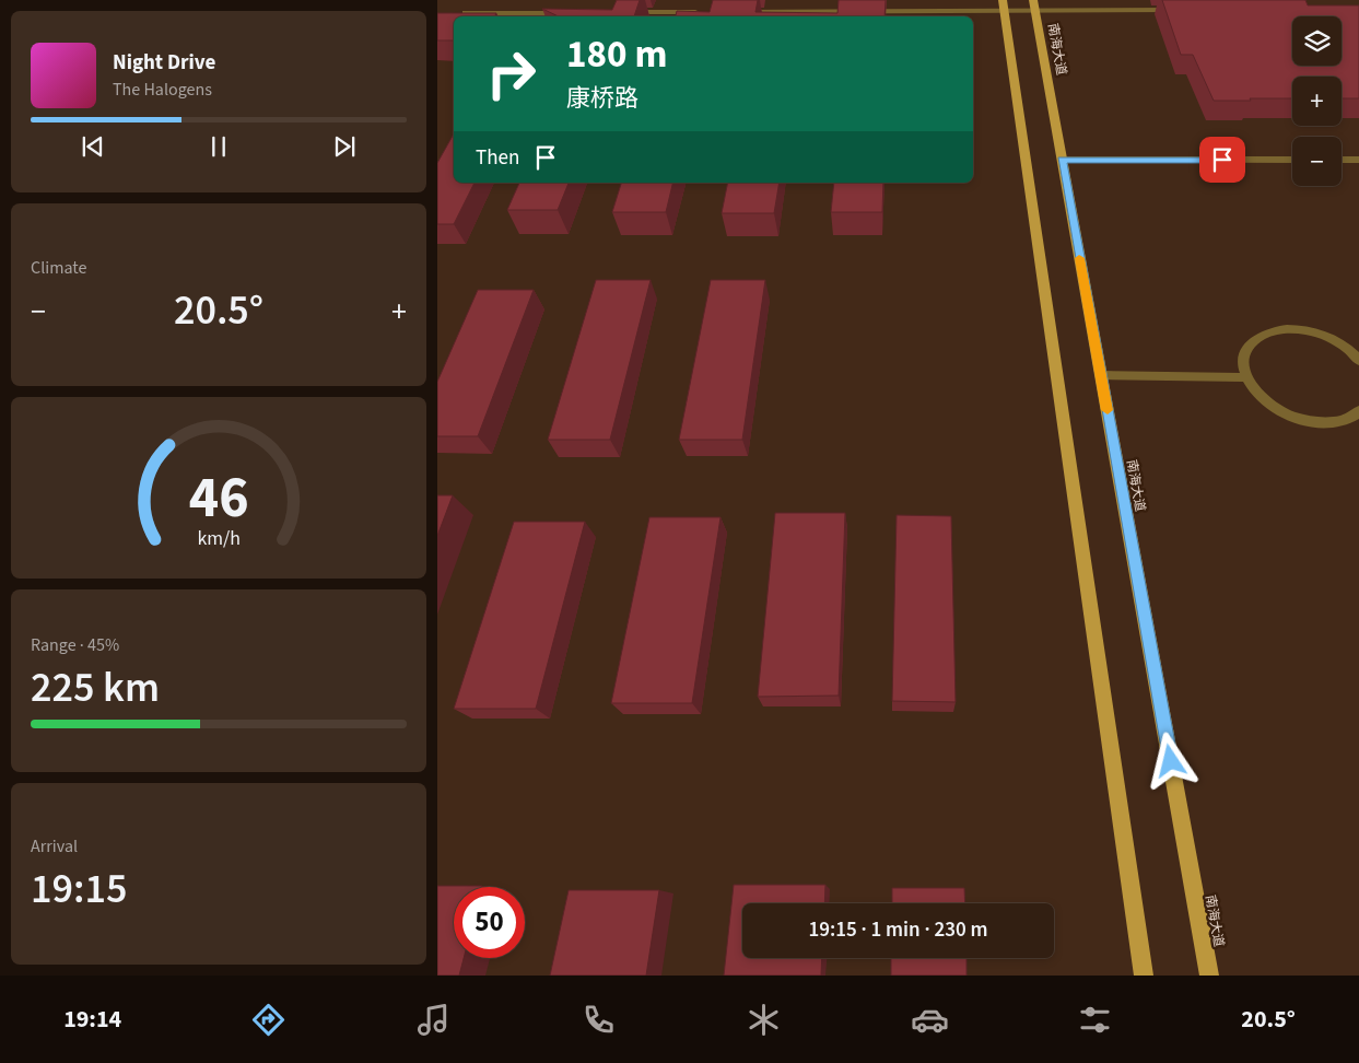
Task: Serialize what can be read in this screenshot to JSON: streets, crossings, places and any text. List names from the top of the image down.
{
  "streets": {
    "main road": ["南海大道"]
  },
  "page": {
    "map_buttons": ["+", "−"],
    "turn": ["180 m", "康桥路"],
    "song": ["Night Drive", "The Halogens"],
    "then": "Then",
    "tile": [
      "Climate",
      ["Range · 45%", "225 km"],
      ["Arrival", "19:15"]
    ],
    "heat": ["−", "20.5°", "+"],
    "limit": "50",
    "trip": "19:15 · 1 min · 230 m",
    "tabs": ["19:14", "20.5°"],
    "gauge": ["46", "km/h"]
  }
}
